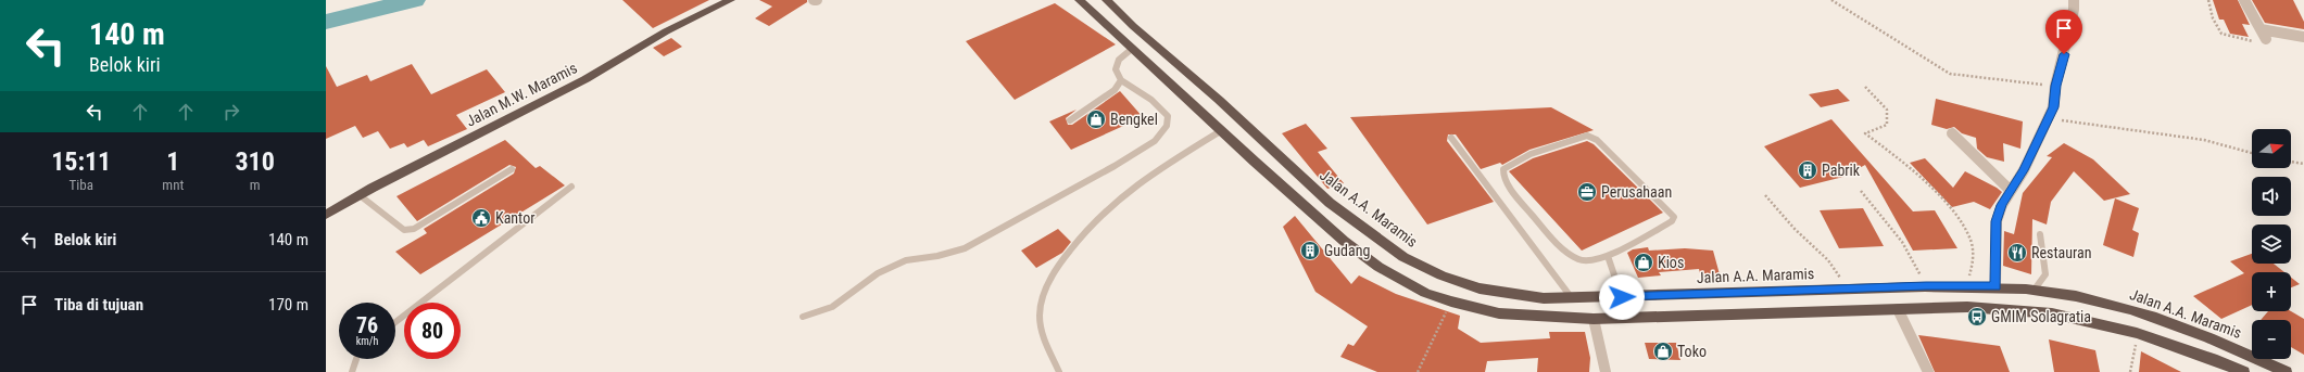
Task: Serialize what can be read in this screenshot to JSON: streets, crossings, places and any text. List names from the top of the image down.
{
  "streets": {
    "highway": ["Jalan M.W. Maramis", "Jalan A.A. Maramis"]
  },
  "places": {
    "shop": ["Bengkel", "Kios", "Toko"],
    "building": ["Pabrik", "Gudang"],
    "office": ["Perusahaan"],
    "public building": ["Kantor"],
    "restaurant": ["Restauran"],
    "bus stop": ["GMIM Solagratia"]
  },
  "north": "right",
  "page": {
    "turn": ["140 m", "Belok kiri"],
    "map_buttons": ["+", "−"],
    "eta": [
      "15:11",
      "Tiba",
      "1",
      "mnt",
      "310",
      "m"
    ],
    "list": [
      {
        "name": "Belok kiri",
        "value": "140 m"
      },
      {
        "name": "Tiba di tujuan",
        "value": "170 m"
      }
    ],
    "speed": "76 km/h",
    "limit": "80"
  }
}
